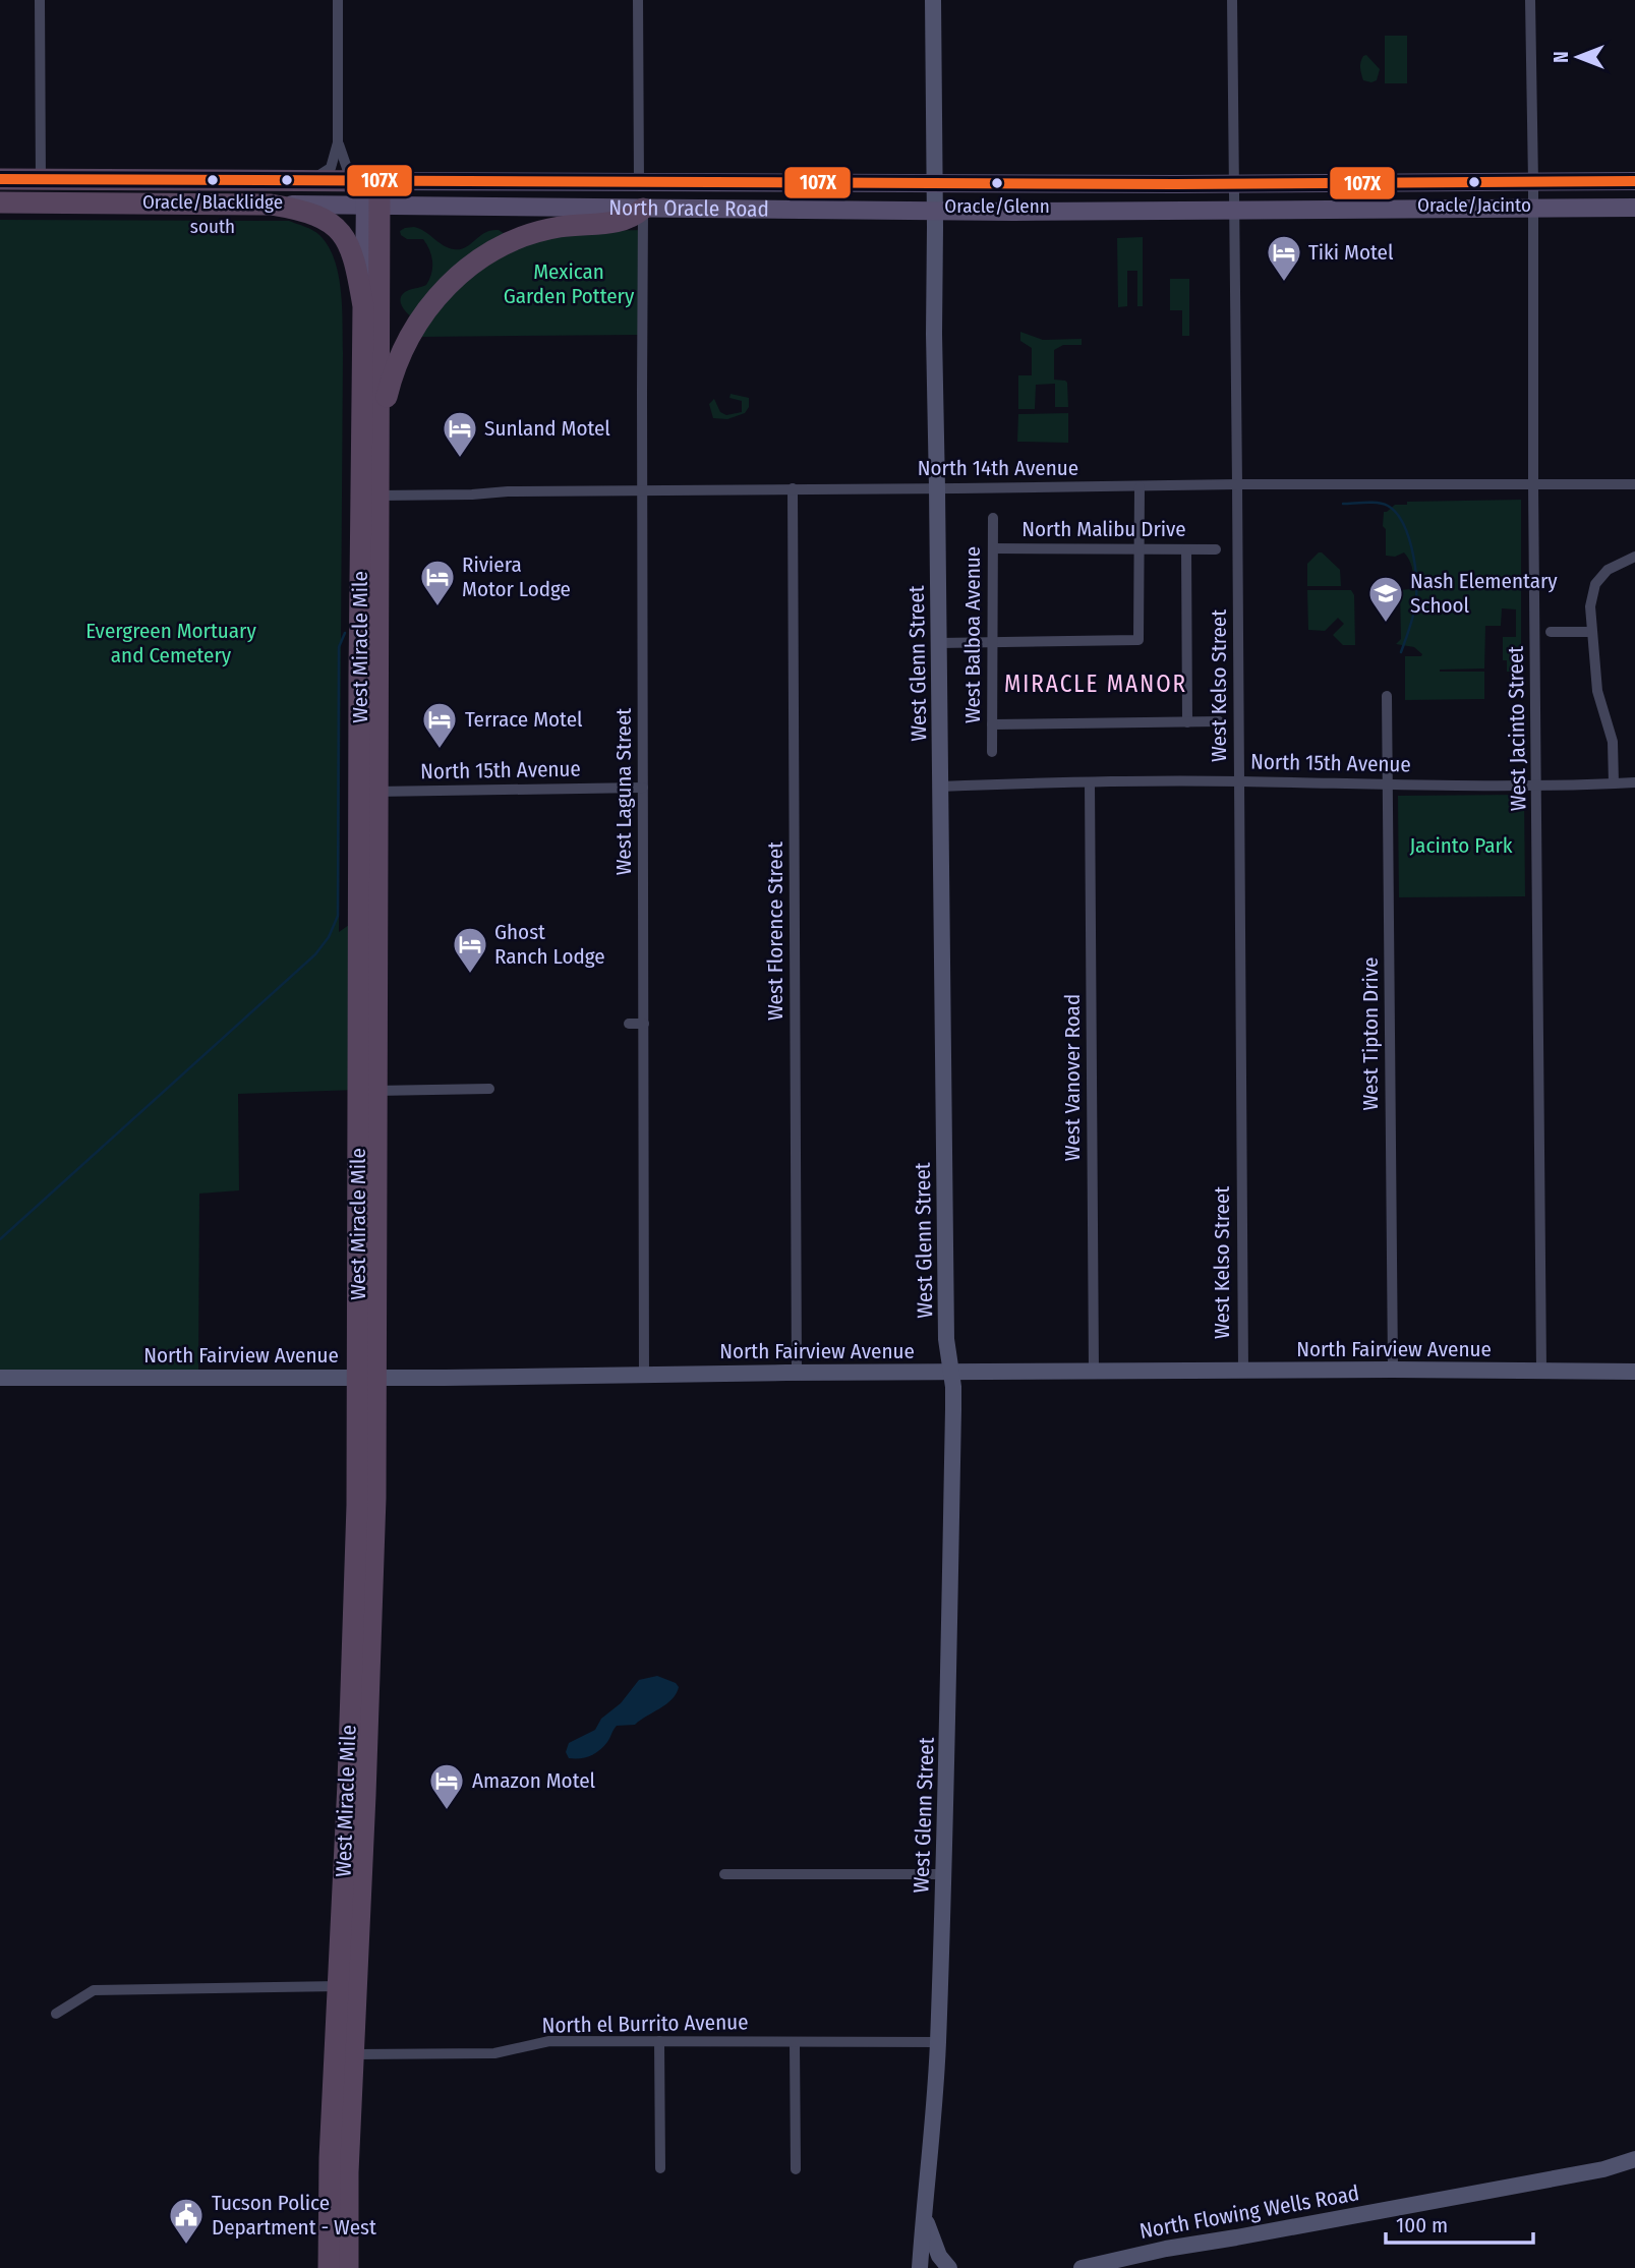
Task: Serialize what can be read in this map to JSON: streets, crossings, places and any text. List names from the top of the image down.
{
  "streets": {
    "highway": ["North Oracle Road", "West Miracle Mile"],
    "street": [
      "North 14th Avenue",
      "North Malibu Drive",
      "West Balboa Avenue",
      "West Glenn Street",
      "West Kelso Street",
      "West Jacinto Street",
      "North 15th Avenue",
      "West Laguna Street",
      "West Florence Street",
      "West Tipton Drive",
      "West Vanover Road",
      "North Fairview Avenue",
      "North el Burrito Avenue",
      "North Flowing Wells Road"
    ]
  },
  "crossings": [
    ["North Oracle Road", "West Miracle Mile"],
    ["North Oracle Road", "West Glenn Street"],
    ["North Oracle Road", "West Kelso Street"],
    ["North Oracle Road", "West Jacinto Street"],
    ["North Oracle Road", "West Laguna Street"],
    ["North 14th Avenue", "West Miracle Mile"],
    ["North 14th Avenue", "West Glenn Street"],
    ["North 14th Avenue", "West Kelso Street"],
    ["North 14th Avenue", "West Jacinto Street"],
    ["North 14th Avenue", "West Laguna Street"],
    ["North 14th Avenue", "West Florence Street"],
    ["North Malibu Drive", "West Balboa Avenue"],
    ["West Miracle Mile", "North 15th Avenue"],
    ["West Miracle Mile", "North Fairview Avenue"],
    ["West Miracle Mile", "North el Burrito Avenue"],
    ["West Glenn Street", "North 15th Avenue"],
    ["West Glenn Street", "North Fairview Avenue"],
    ["West Glenn Street", "North el Burrito Avenue"],
    ["West Kelso Street", "North 15th Avenue"],
    ["West Kelso Street", "North Fairview Avenue"],
    ["West Jacinto Street", "North 15th Avenue"],
    ["West Jacinto Street", "North Fairview Avenue"],
    ["North 15th Avenue", "West Laguna Street"],
    ["North 15th Avenue", "West Tipton Drive"],
    ["North 15th Avenue", "West Vanover Road"],
    ["West Laguna Street", "North Fairview Avenue"],
    ["West Florence Street", "North Fairview Avenue"],
    ["West Tipton Drive", "North Fairview Avenue"],
    ["West Vanover Road", "North Fairview Avenue"]
  ],
  "districts": ["MIRACLE MANOR"],
  "parks": ["Mexican Garden Pottery", "Evergreen Mortuary and Cemetery", "Jacinto Park"],
  "places": {
    "other": ["Oracle/Blacklidge south", "Oracle/Jacinto", "Oracle/Glenn"],
    "hotel": [
      "Tiki Motel",
      "Sunland Motel",
      "Riviera Motor Lodge",
      "Terrace Motel",
      "Ghost Ranch Lodge",
      "Amazon Motel"
    ],
    "school or university": ["Nash Elementary School"],
    "public building": ["Tucson Police Department - West"]
  },
  "lines": ["transit line 107X"],
  "scale_bar": "100 m",
  "north": "left"
}
